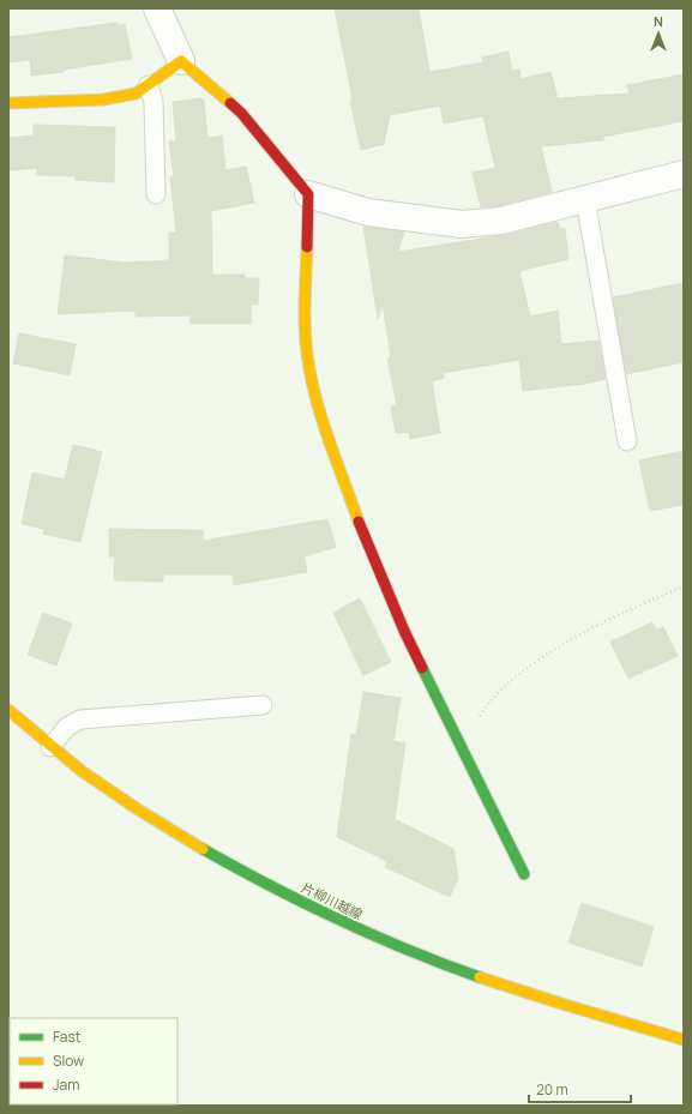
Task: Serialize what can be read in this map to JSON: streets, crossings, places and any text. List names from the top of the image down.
{
  "streets": {
    "street": ["片柳川越線"]
  },
  "legend": ["Fast", "Slow", "Jam"],
  "scale_bar": "20 m",
  "north": "top"
}
